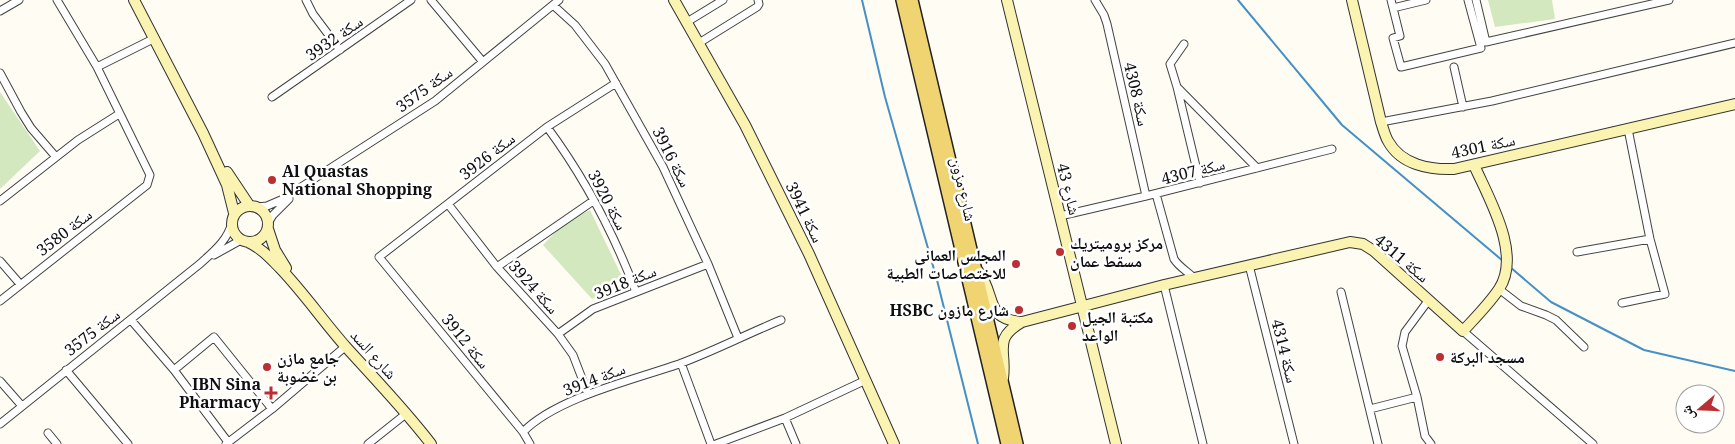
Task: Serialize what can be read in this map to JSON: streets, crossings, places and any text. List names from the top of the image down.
{
  "streets": {
    "main road": ["شارع مزون"],
    "street": [
      "سكة 3932",
      "سكة 3575",
      "سكة 4308",
      "سكة 4301",
      "سكة 3926",
      "سكة 3916",
      "سكة 4307",
      "شارع 43",
      "سكة 3920",
      "سكة 3941",
      "سكة 3580",
      "سكة 4311",
      "سكة 3918",
      "سكة 3924",
      "سكة 3912",
      "سكة 4314",
      "شارع السد",
      "سكة 3914"
    ]
  },
  "crossings": [
    ["سكة 3575", "سكة 3916"],
    ["سكة 3575", "شارع السد"],
    ["سكة 4308", "سكة 4307"],
    ["سكة 3926", "سكة 3916"],
    ["سكة 3926", "سكة 3920"],
    ["سكة 3926", "سكة 3924"],
    ["سكة 3926", "سكة 3912"],
    ["سكة 3916", "سكة 3918"],
    ["سكة 3916", "سكة 3914"],
    ["سكة 4307", "شارع 43"],
    ["شارع 43", "سكة 4311"],
    ["سكة 3920", "سكة 3918"],
    ["سكة 4311", "سكة 4314"],
    ["سكة 3918", "سكة 3924"],
    ["سكة 3924", "سكة 3914"],
    ["سكة 3912", "سكة 3914"]
  ],
  "places": {
    "other": [
      "Al Quastas National Shopping",
      "مركز بروميتريك مسقط عمان",
      "المجلس العماني للاختصاصات الطبية",
      "HSBC شارع مازون",
      "مكتبة الجيل الواعد",
      "مسجد البركة",
      "جامع مازن بن غضوبة"
    ],
    "health": ["IBN Sina Pharmacy"]
  },
  "north": "left"
}
